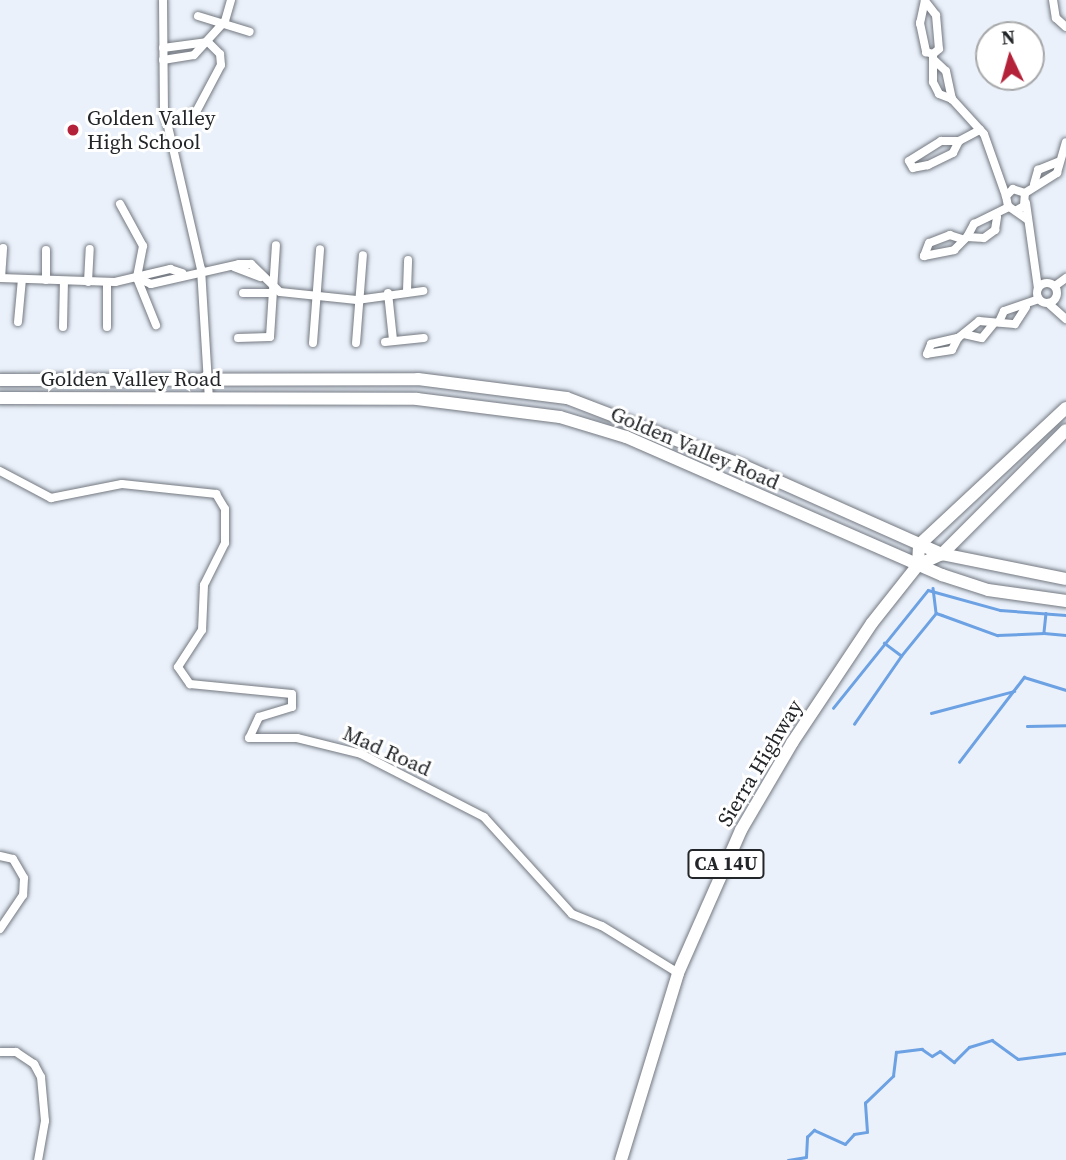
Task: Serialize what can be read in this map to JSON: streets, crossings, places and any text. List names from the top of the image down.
{
  "streets": {
    "main road": ["Golden Valley Road", "Sierra Highway", "CA 14U"],
    "street": ["Mad Road"]
  },
  "crossings": [
    ["Golden Valley Road", "Sierra Highway"],
    ["Mad Road", "Sierra Highway"]
  ],
  "places": ["Golden Valley High School"],
  "north": "top"
}
